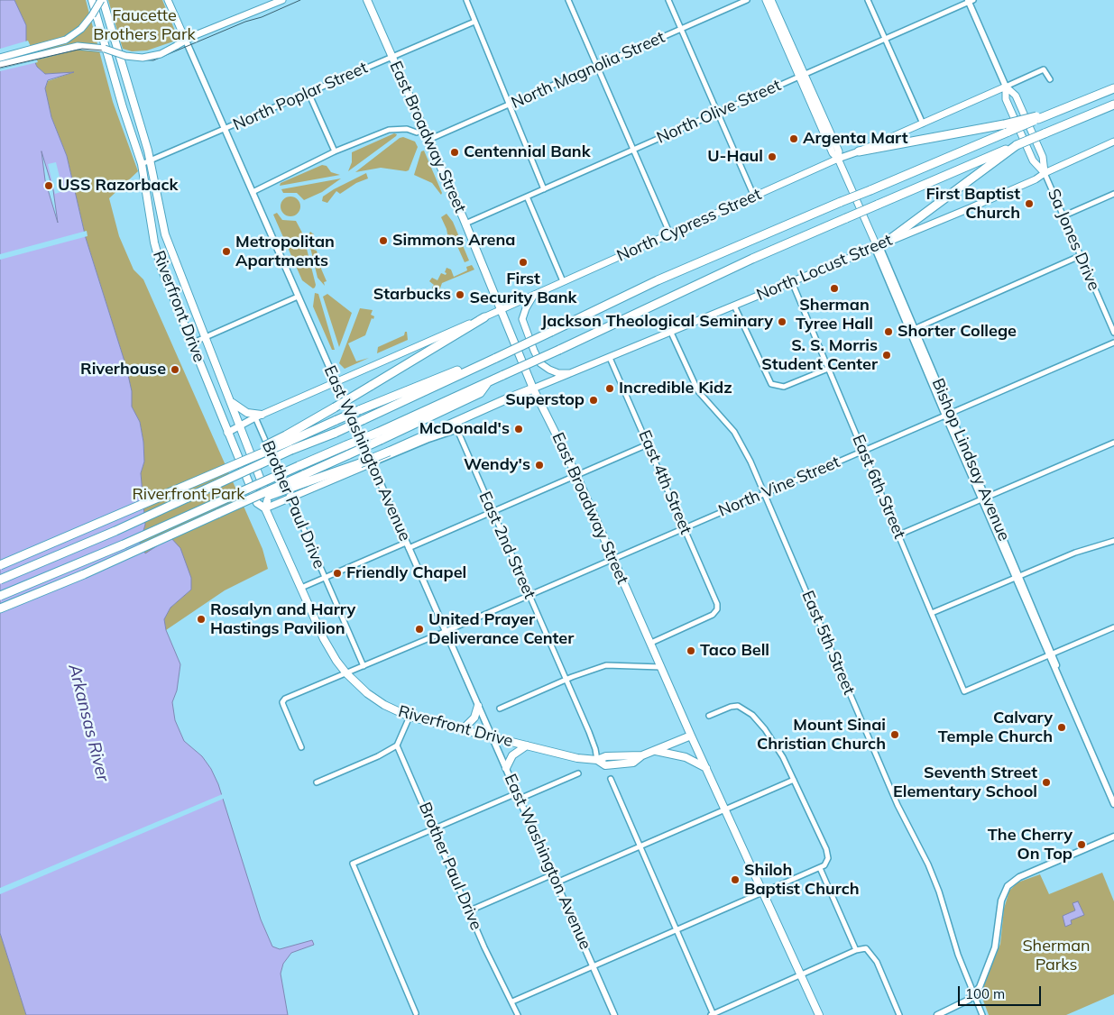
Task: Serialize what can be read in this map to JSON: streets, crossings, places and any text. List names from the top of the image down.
{
  "streets": {
    "main road": [
      "East Broadway Street",
      "North Cypress Street",
      "Sa Jones Drive",
      "North Locust Street",
      "Riverfront Drive",
      "Bishop Lindsay Avenue"
    ],
    "street": [
      "North Magnolia Street",
      "North Poplar Street",
      "North Olive Street",
      "East Washington Avenue",
      "East 4th Street",
      "North Vine Street",
      "East 6th Street",
      "Brother Paul Drive",
      "East 2nd Street",
      "East 5th Street"
    ]
  },
  "crossings": [
    ["North Magnolia Street", "East Broadway Street"],
    ["North Poplar Street", "East Broadway Street"],
    ["North Poplar Street", "Riverfront Drive"],
    ["North Poplar Street", "East Washington Avenue"],
    ["North Olive Street", "East Broadway Street"],
    ["North Olive Street", "Sa Jones Drive"],
    ["North Olive Street", "Bishop Lindsay Avenue"],
    ["East Broadway Street", "North Cypress Street"],
    ["East Broadway Street", "North Locust Street"],
    ["East Broadway Street", "Riverfront Drive"],
    ["East Broadway Street", "East 4th Street"],
    ["East Broadway Street", "North Vine Street"],
    ["North Cypress Street", "Sa Jones Drive"],
    ["North Cypress Street", "Riverfront Drive"],
    ["North Cypress Street", "East Washington Avenue"],
    ["North Cypress Street", "Bishop Lindsay Avenue"],
    ["North Cypress Street", "Brother Paul Drive"],
    ["Sa Jones Drive", "North Locust Street"],
    ["North Locust Street", "Bishop Lindsay Avenue"],
    ["North Locust Street", "East 4th Street"],
    ["North Locust Street", "East 6th Street"],
    ["North Locust Street", "East 5th Street"],
    ["Riverfront Drive", "East Washington Avenue"],
    ["Riverfront Drive", "North Vine Street"],
    ["Riverfront Drive", "East 2nd Street"],
    ["East Washington Avenue", "North Vine Street"],
    ["East Washington Avenue", "East 2nd Street"],
    ["Bishop Lindsay Avenue", "North Vine Street"],
    ["Bishop Lindsay Avenue", "East 6th Street"],
    ["East 4th Street", "North Vine Street"],
    ["North Vine Street", "East 6th Street"],
    ["North Vine Street", "Brother Paul Drive"],
    ["North Vine Street", "East 2nd Street"],
    ["North Vine Street", "East 5th Street"]
  ],
  "water": ["Arkansas River"],
  "parks": ["Faucette Brothers Park", "Riverfront Park", "Sherman Parks"],
  "places": [
    "Argenta Mart",
    "Centennial Bank",
    "U-Haul",
    "USS Razorback",
    "First Baptist Church",
    "Simmons Arena",
    "Metropolitan Apartments",
    "First Security Bank",
    "Sherman Tyree Hall",
    "Starbucks",
    "Jackson Theological Seminary",
    "Shorter College",
    "S. S. Morris Student Center",
    "Riverhouse",
    "Incredible Kidz",
    "Superstop",
    "McDonald's",
    "Wendy's",
    "Friendly Chapel",
    "Rosalyn and Harry Hastings Pavilion",
    "United Prayer Deliverance Center",
    "Taco Bell",
    "Calvary Temple Church",
    "Mount Sinai Christian Church",
    "Seventh Street Elementary School",
    "The Cherry On Top",
    "Shiloh Baptist Church"
  ],
  "scale_bar": "100 m"
}
